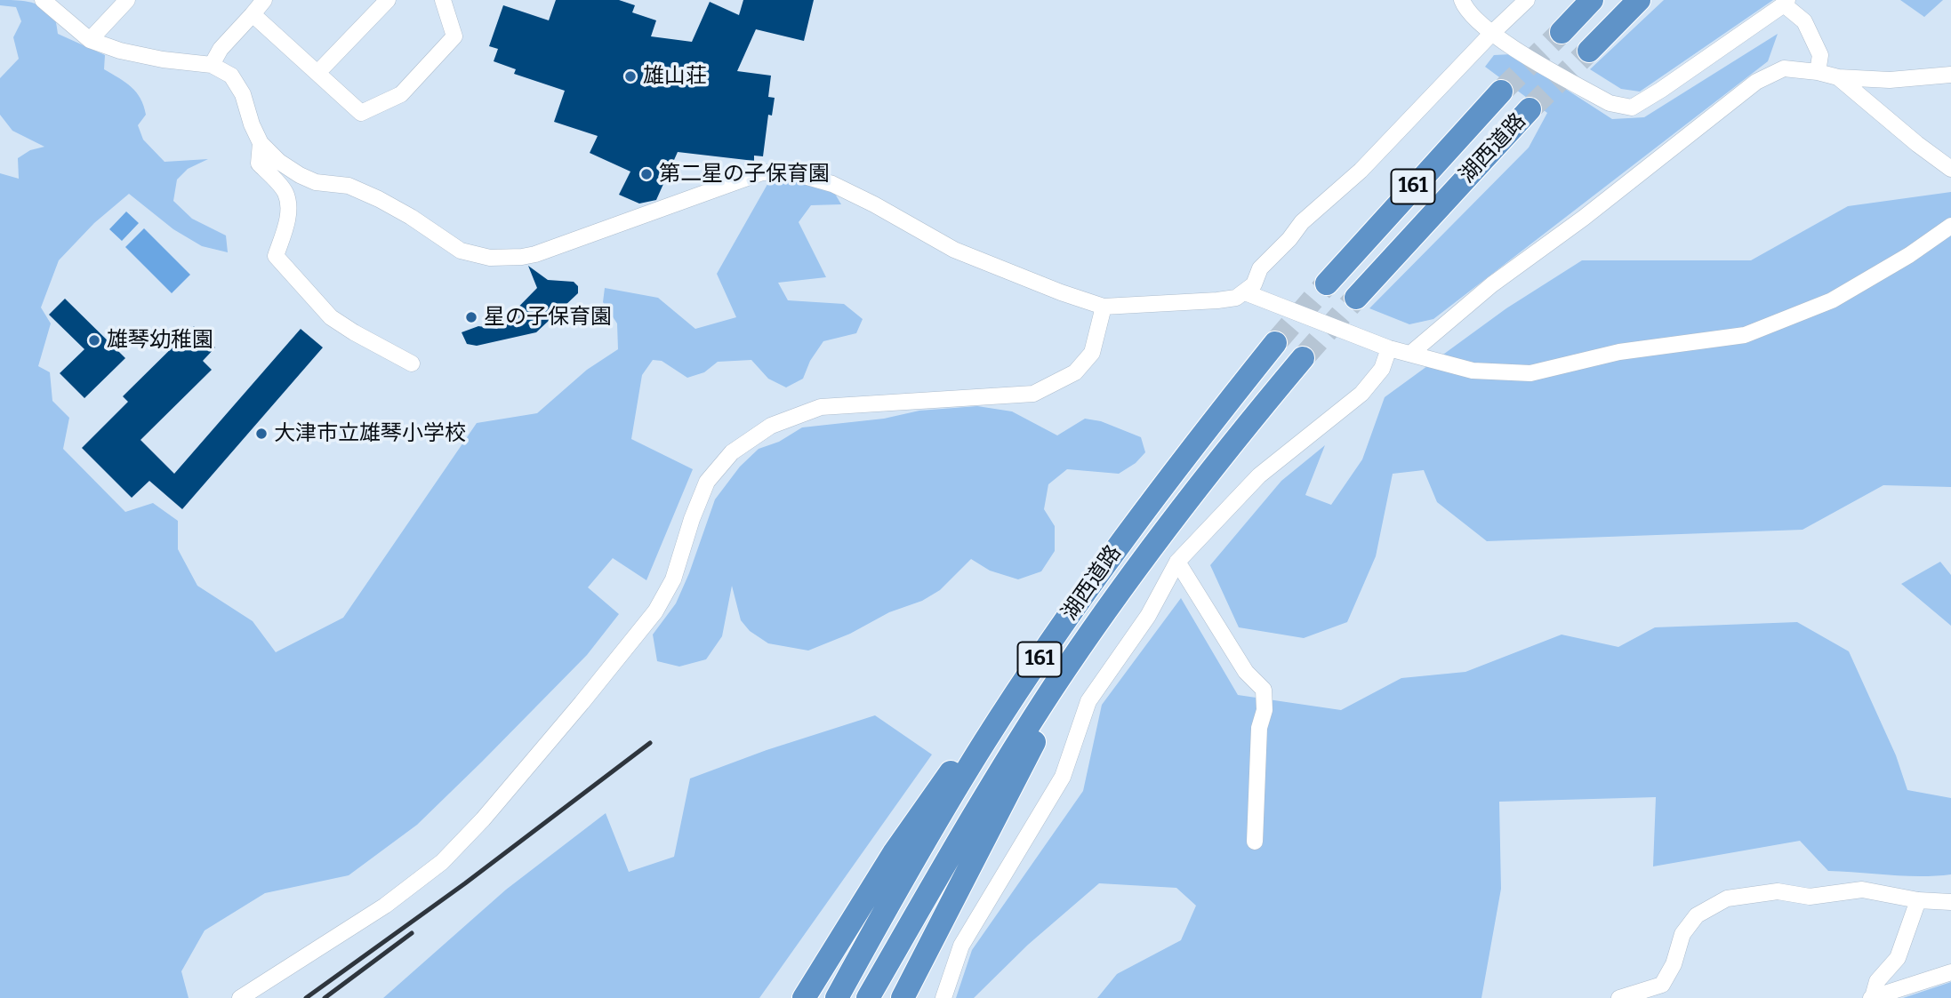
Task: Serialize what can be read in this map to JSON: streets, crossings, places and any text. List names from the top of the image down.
{
  "streets": {
    "highway": ["湖西道路", "161"]
  },
  "places": [
    "雄山荘",
    "第二星の子保育園",
    "星の子保育園",
    "雄琴幼稚園",
    "大津市立雄琴小学校"
  ]
}
